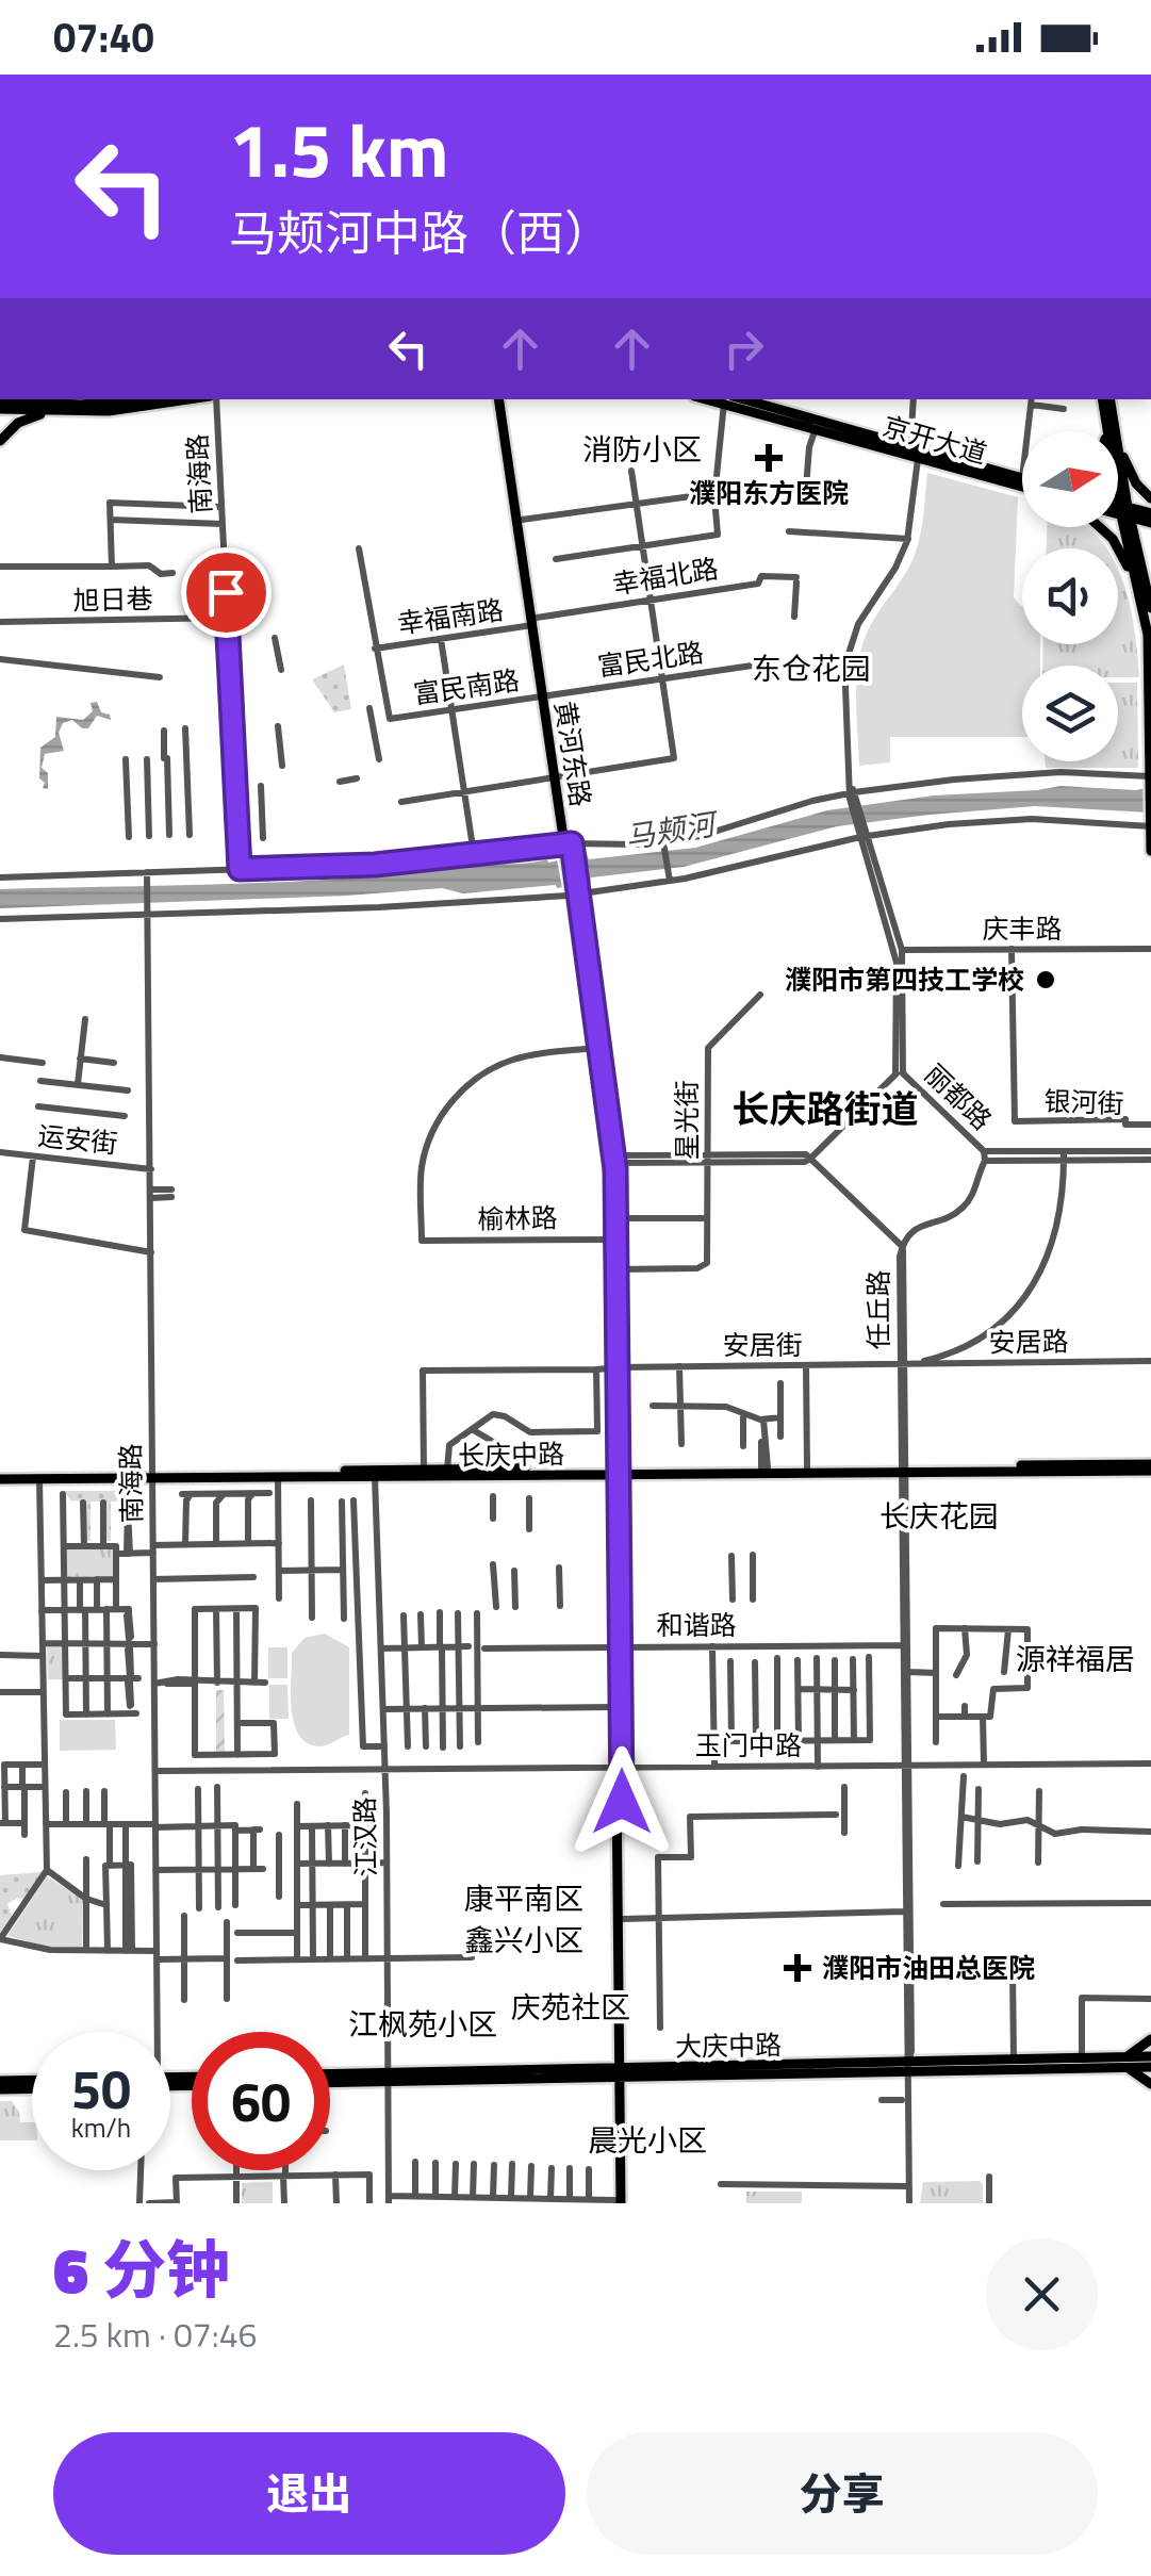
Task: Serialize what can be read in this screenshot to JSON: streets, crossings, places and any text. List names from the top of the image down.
{
  "streets": {
    "main road": [
      "京开大道",
      "黄河东路",
      "长庆中路",
      "大庆中路"
    ],
    "street": [
      "南海路",
      "幸福北路",
      "旭日巷",
      "幸福南路",
      "富民北路",
      "富民南路",
      "庆丰路",
      "丽都路",
      "银河街",
      "星光街",
      "运安街",
      "榆林路",
      "任丘路",
      "安居路",
      "安居街",
      "和谐路",
      "玉门中路",
      "江汉路"
    ]
  },
  "crossings": [
    ["南海路", "旭日巷"],
    ["南海路", "运安街"],
    ["南海路", "长庆中路"],
    ["南海路", "玉门中路"],
    ["幸福北路", "幸福南路"],
    ["幸福北路", "黄河东路"],
    ["幸福南路", "富民南路"],
    ["幸福南路", "黄河东路"],
    ["富民北路", "富民南路"],
    ["富民北路", "黄河东路"],
    ["富民南路", "黄河东路"],
    ["黄河东路", "星光街"],
    ["黄河东路", "榆林路"],
    ["黄河东路", "安居街"],
    ["黄河东路", "长庆中路"],
    ["黄河东路", "和谐路"],
    ["黄河东路", "玉门中路"],
    ["黄河东路", "大庆中路"],
    ["庆丰路", "银河街"],
    ["任丘路", "安居路"],
    ["任丘路", "安居街"],
    ["任丘路", "长庆中路"],
    ["任丘路", "和谐路"],
    ["任丘路", "玉门中路"],
    ["任丘路", "大庆中路"],
    ["安居路", "安居街"],
    ["安居街", "长庆中路"],
    ["长庆中路", "江汉路"],
    ["玉门中路", "江汉路"],
    ["江汉路", "大庆中路"]
  ],
  "districts": [
    "消防小区",
    "东仓花园",
    "长庆路街道",
    "长庆花园",
    "源祥福居",
    "康平南区",
    "鑫兴小区",
    "庆苑社区",
    "江枫苑小区",
    "晨光小区"
  ],
  "water": ["马颊河"],
  "places": {
    "health": ["濮阳东方医院", "濮阳市油田总医院"],
    "other": ["濮阳市第四技工学校"]
  },
  "north": "right",
  "page": {
    "status": "07:40",
    "turn": ["1.5 km", "马颊河中路（西）"],
    "speed": "50 km/h",
    "limit": "60",
    "heading": ["6 分钟", "2.5 km · 07:46"],
    "buttons": ["退出", "分享"]
  }
}
